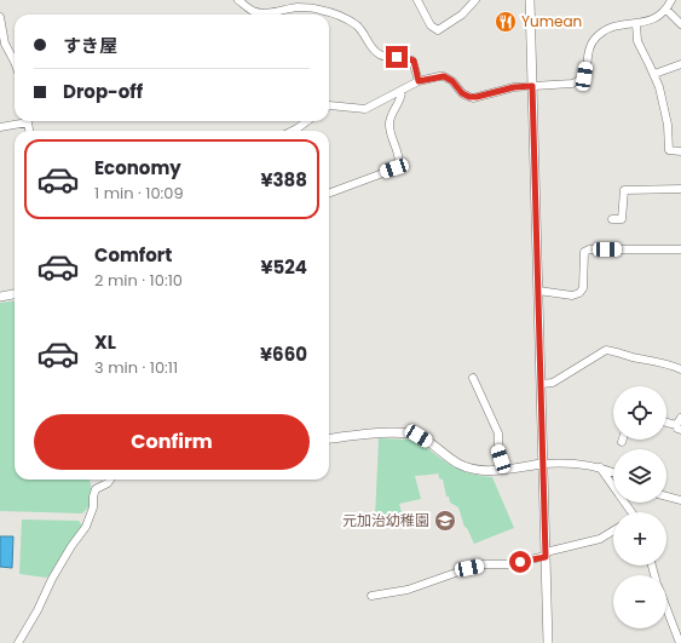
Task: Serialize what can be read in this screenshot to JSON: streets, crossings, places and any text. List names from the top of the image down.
{
  "places": {
    "restaurant": ["Yumean"],
    "school or university": ["元加治幼稚園"]
  },
  "page": {
    "banner": ["すき屋", "Drop-off"],
    "list": [
      {
        "name": "Economy",
        "note": "1 min · 10:09",
        "value": "¥388"
      },
      {
        "name": "Comfort",
        "note": "2 min · 10:10",
        "value": "¥524"
      },
      {
        "name": "XL",
        "note": "3 min · 10:11",
        "value": "¥660"
      }
    ],
    "map_buttons": ["+", "−"],
    "buttons": "Confirm"
  }
}
